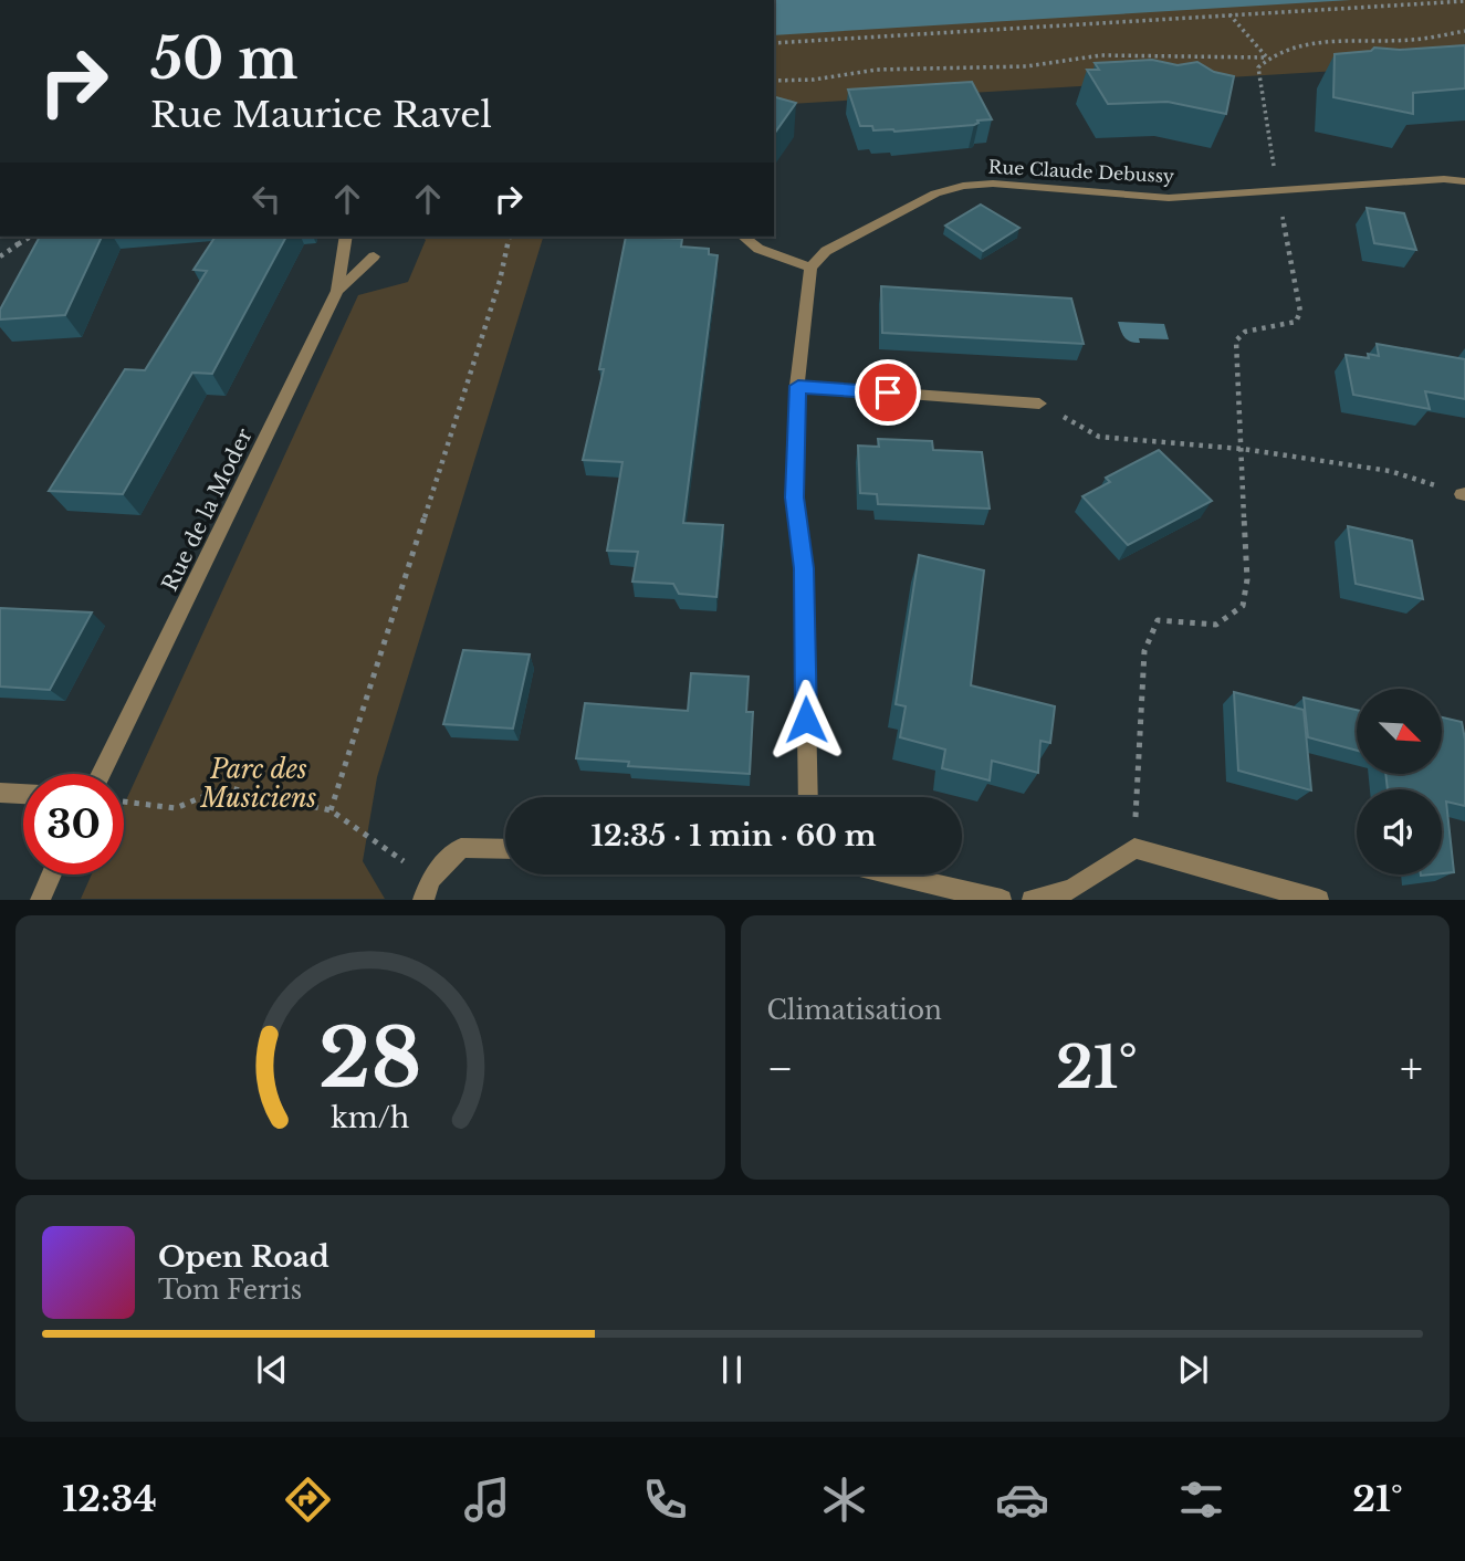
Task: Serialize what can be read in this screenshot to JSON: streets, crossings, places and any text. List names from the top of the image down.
{
  "streets": {
    "street": ["Rue Claude Debussy", "Rue de la Moder"]
  },
  "parks": ["Parc des Musiciens"],
  "north": "bottom right",
  "page": {
    "turn": ["50 m", "Rue Maurice Ravel"],
    "limit": "30",
    "trip": "12:35 · 1 min · 60 m",
    "tile": "Climatisation",
    "heat": ["−", "21°", "+"],
    "song": ["Open Road", "Tom Ferris"],
    "tabs": ["12:34", "21°"],
    "gauge": ["28", "km/h"]
  }
}
